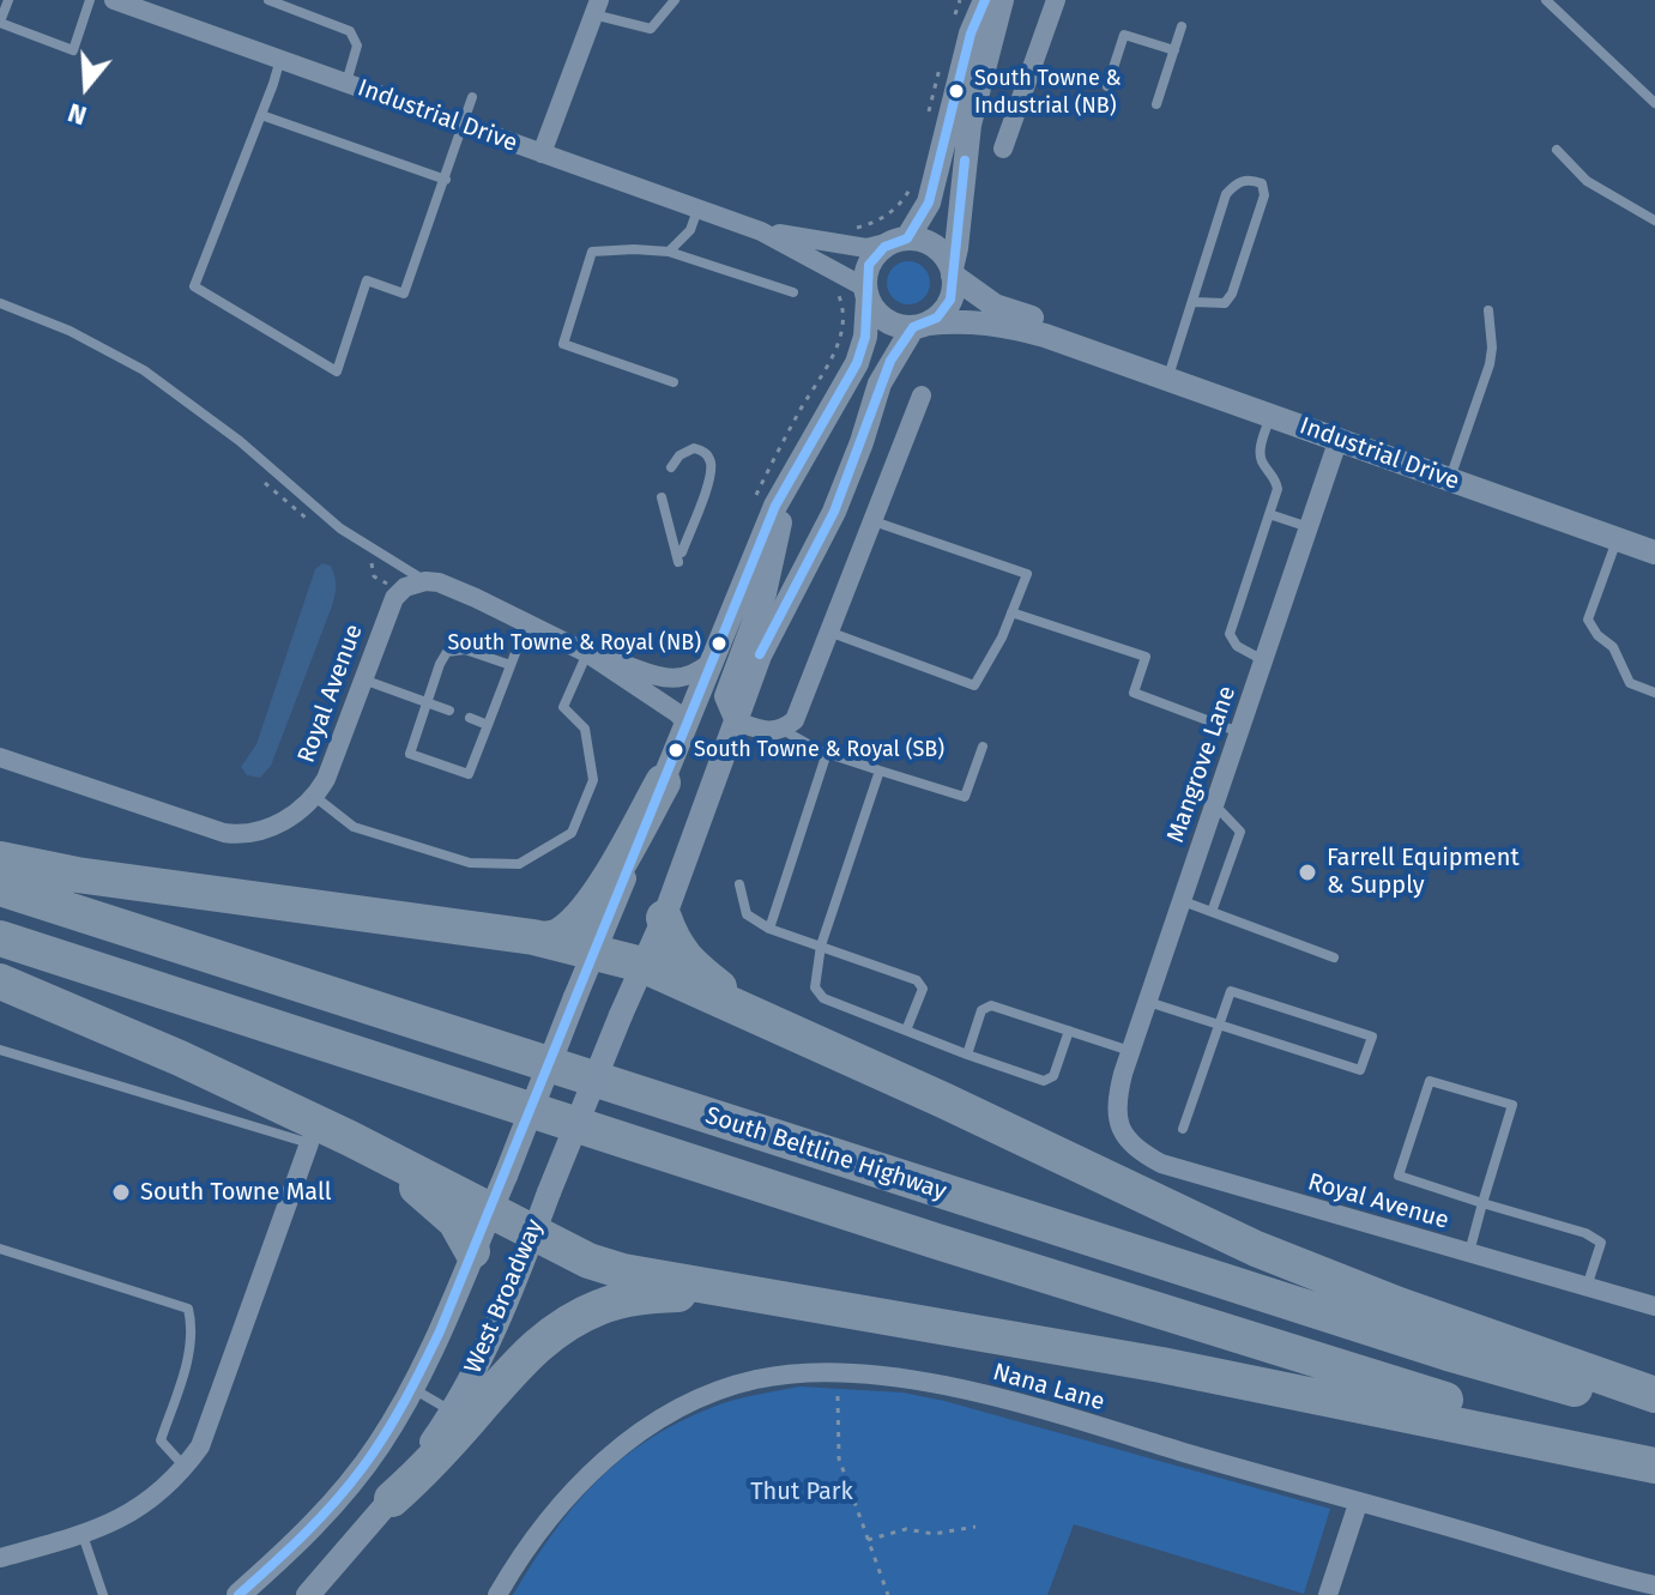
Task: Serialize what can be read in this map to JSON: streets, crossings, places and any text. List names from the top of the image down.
{
  "streets": {
    "highway": ["South Beltline Highway"],
    "street": [
      "Industrial Drive",
      "Royal Avenue",
      "Mangrove Lane",
      "West Broadway",
      "Nana Lane"
    ]
  },
  "crossings": [
    ["Industrial Drive", "Mangrove Lane"],
    ["Industrial Drive", "West Broadway"],
    ["Royal Avenue", "Mangrove Lane"]
  ],
  "parks": ["Thut Park"],
  "places": [
    "South Towne & Industrial (NB)",
    "South Towne & Royal (NB)",
    "South Towne & Royal (SB)",
    "Farrell Equipment & Supply",
    "South Towne Mall"
  ],
  "north": "bottom"
}
